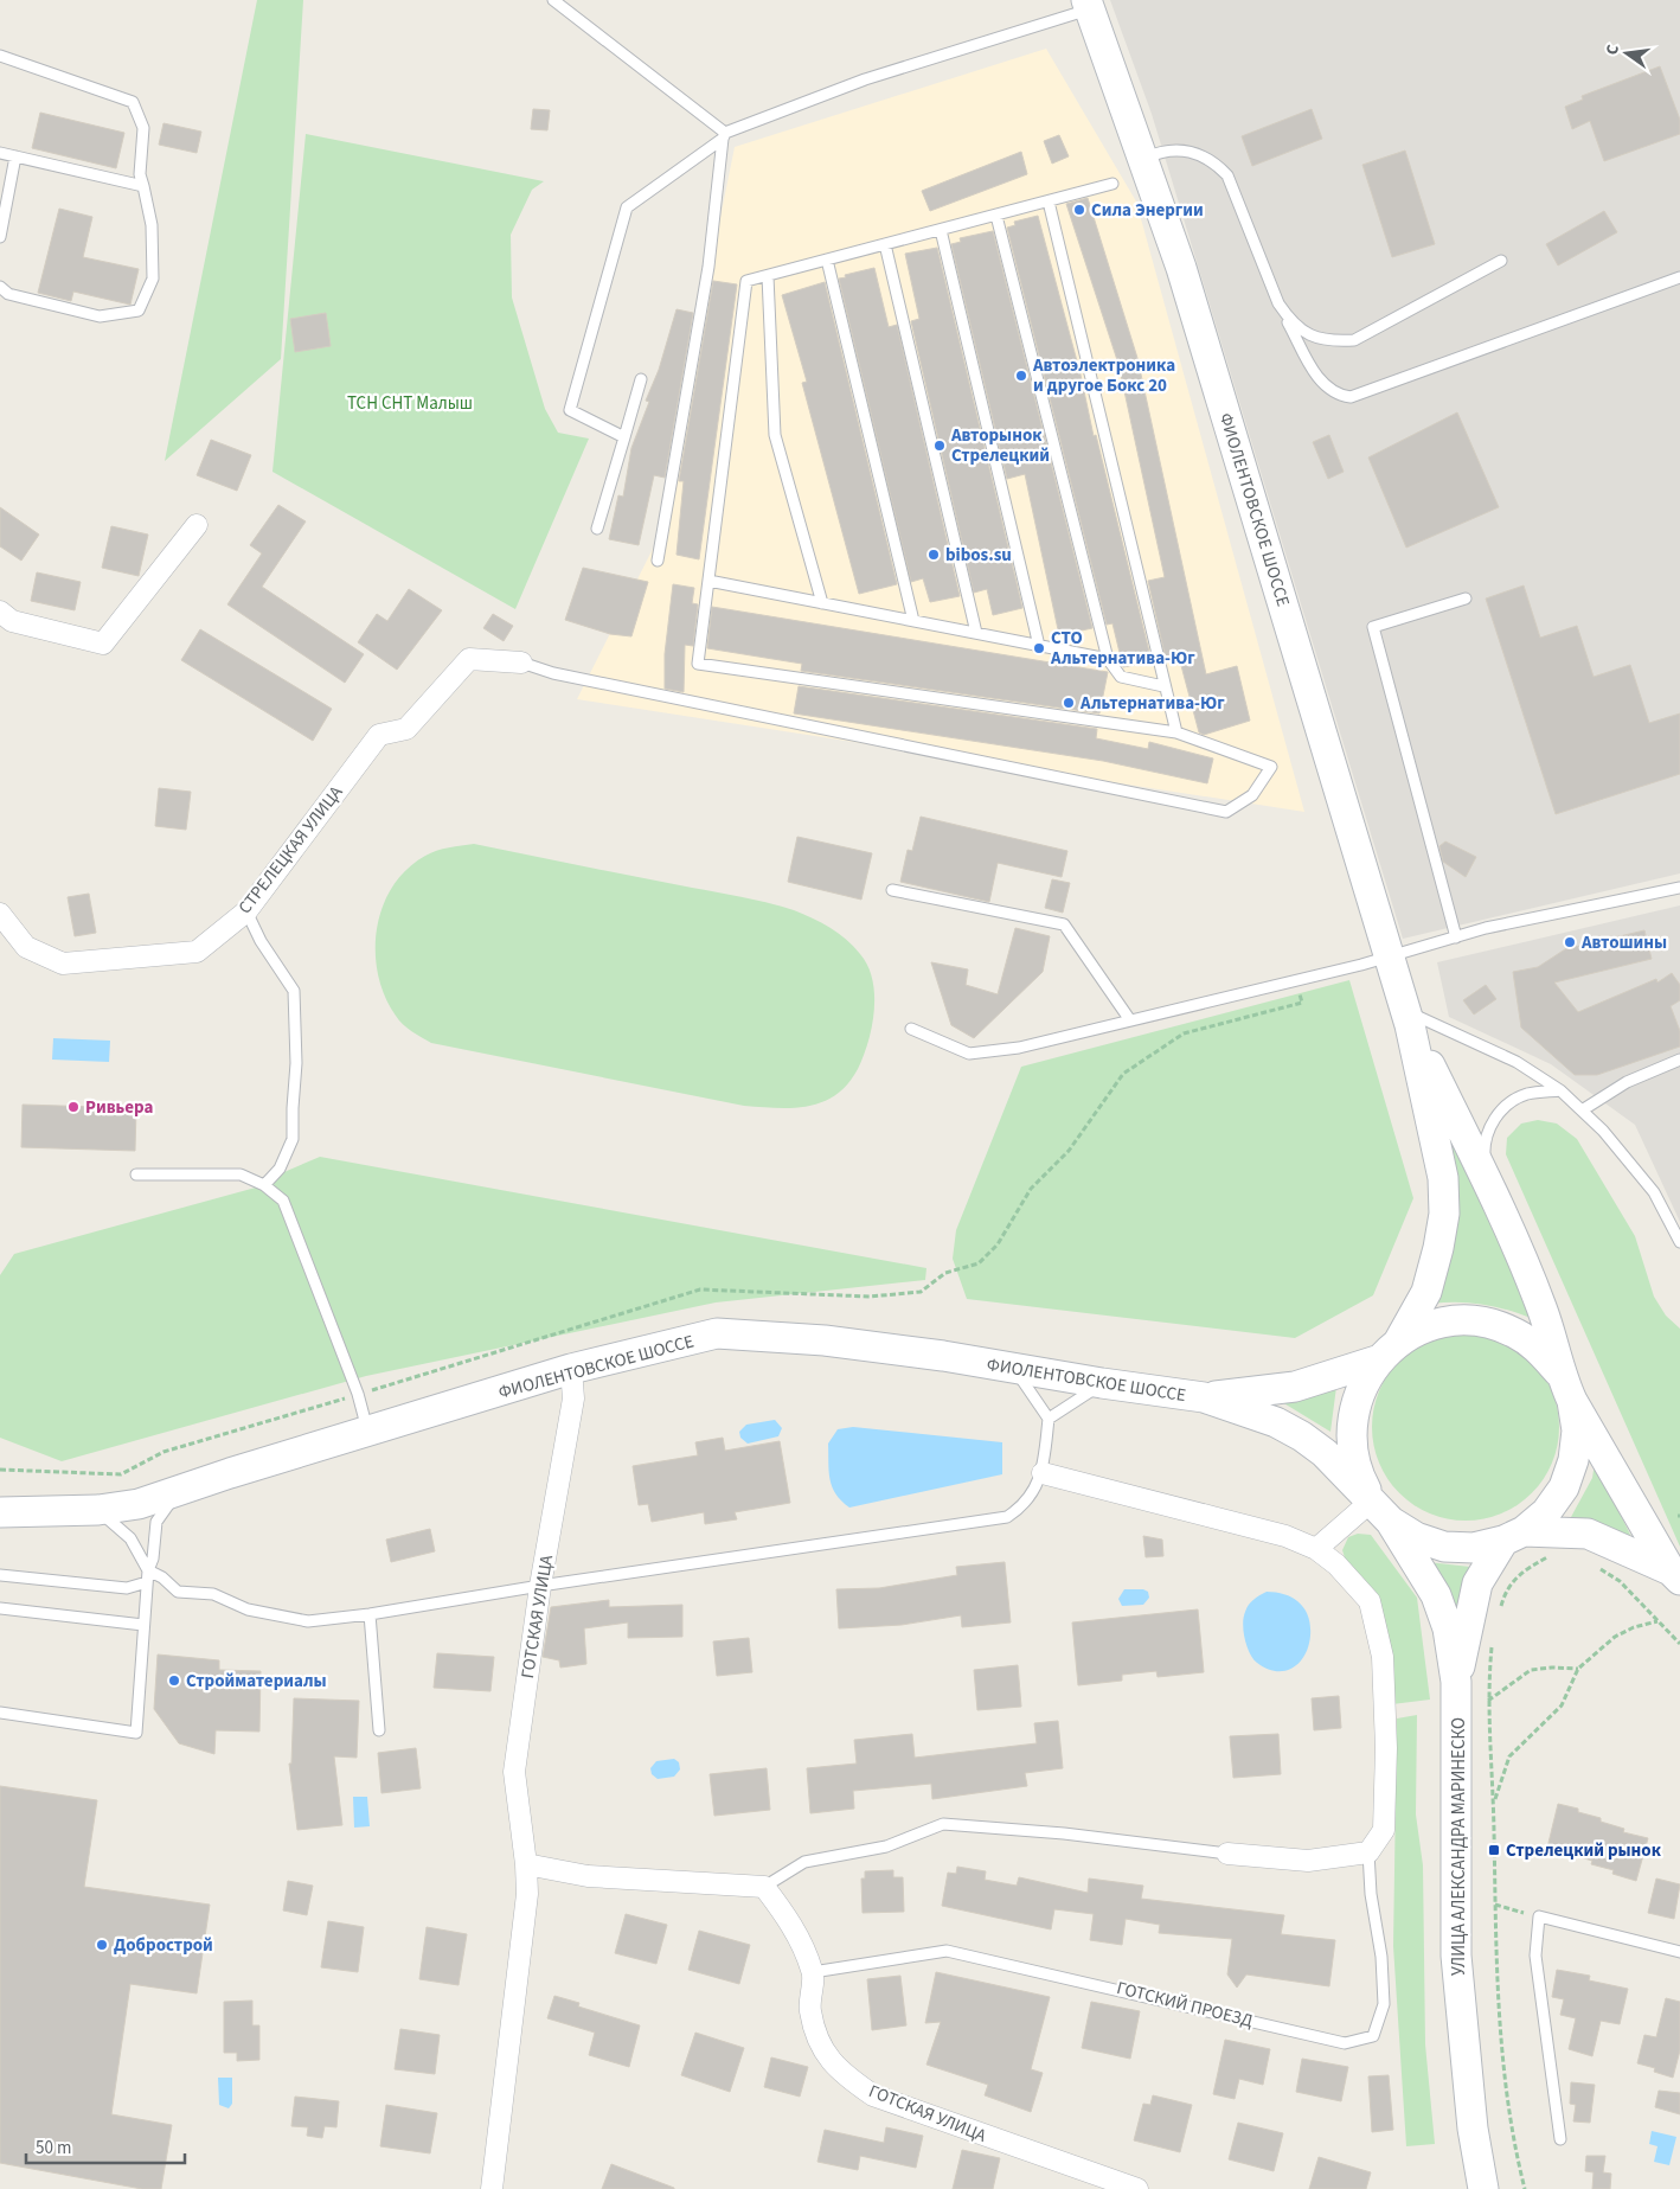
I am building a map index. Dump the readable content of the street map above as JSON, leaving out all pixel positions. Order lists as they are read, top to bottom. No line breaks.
{"streets":{"main road":["ФИОЛЕНТОВСКОЕ ШОССЕ","УЛИЦА АЛЕКСАНДРА МАРИНЕСКО"],"street":["СТРЕЛЕЦКАЯ УЛИЦА","ГОТСКАЯ УЛИЦА"],"lane":["ГОТСКИЙ ПРОЕЗД"]},"crossings":[["ФИОЛЕНТОВСКОЕ ШОССЕ","ГОТСКАЯ УЛИЦА"],["ФИОЛЕНТОВСКОЕ ШОССЕ","УЛИЦА АЛЕКСАНДРА МАРИНЕСКО"],["ГОТСКАЯ УЛИЦА","ГОТСКИЙ ПРОЕЗД"]],"parks":["ТСН СНТ Малыш"],"places":{"other":["Сила Энергии","Автоэлектроника и другое Бокс 20","Авторынок Стрелецкий","bibos.su","СТО Альтернатива-Юг","Альтернатива-Юг","Автошины","Ривьера","Стройматериалы","Добрострой"],"transit":["Стрелецкий рынок"]},"scale_bar":"50 m","north":"left"}
